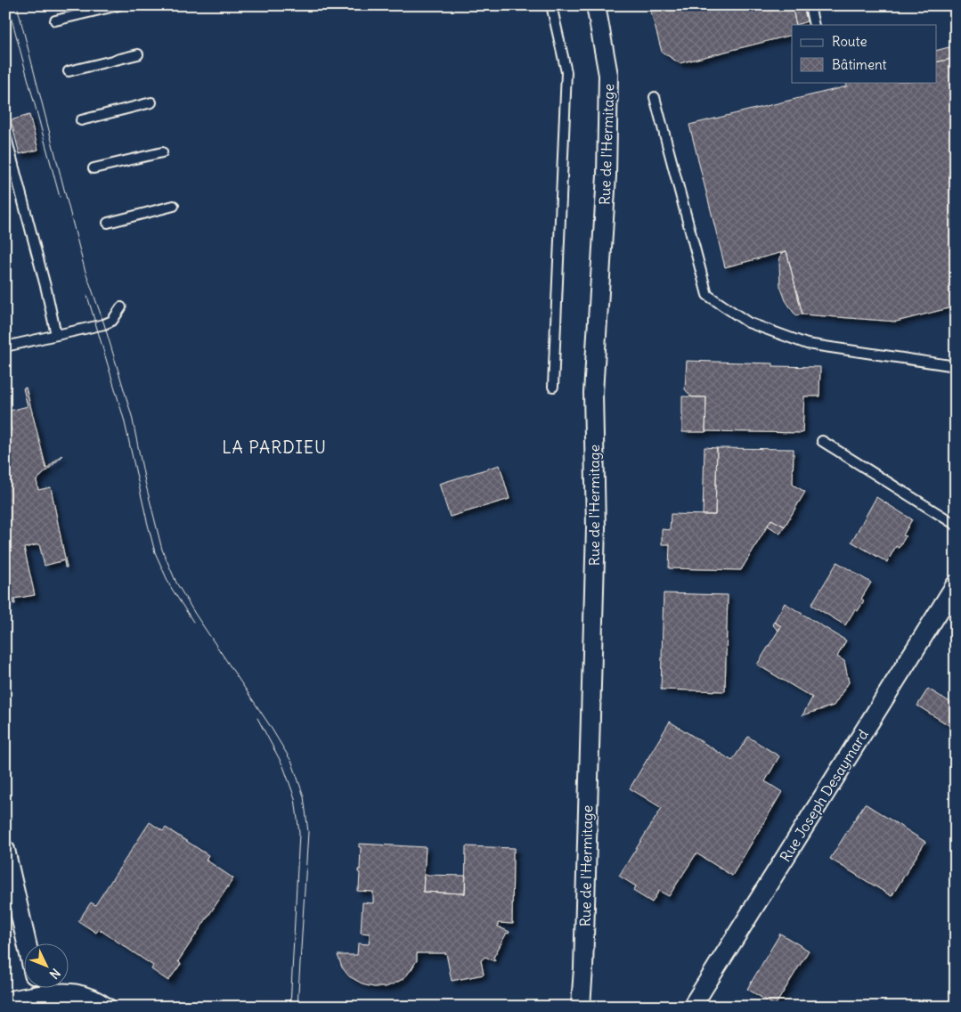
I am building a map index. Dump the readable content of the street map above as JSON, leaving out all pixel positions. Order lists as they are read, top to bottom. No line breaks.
{"streets":{"street":["Rue de l'Hermitage","Rue Joseph Desaymard"]},"districts":["LA PARDIEU"],"legend":["Route","Bâtiment"],"north":"bottom right"}
